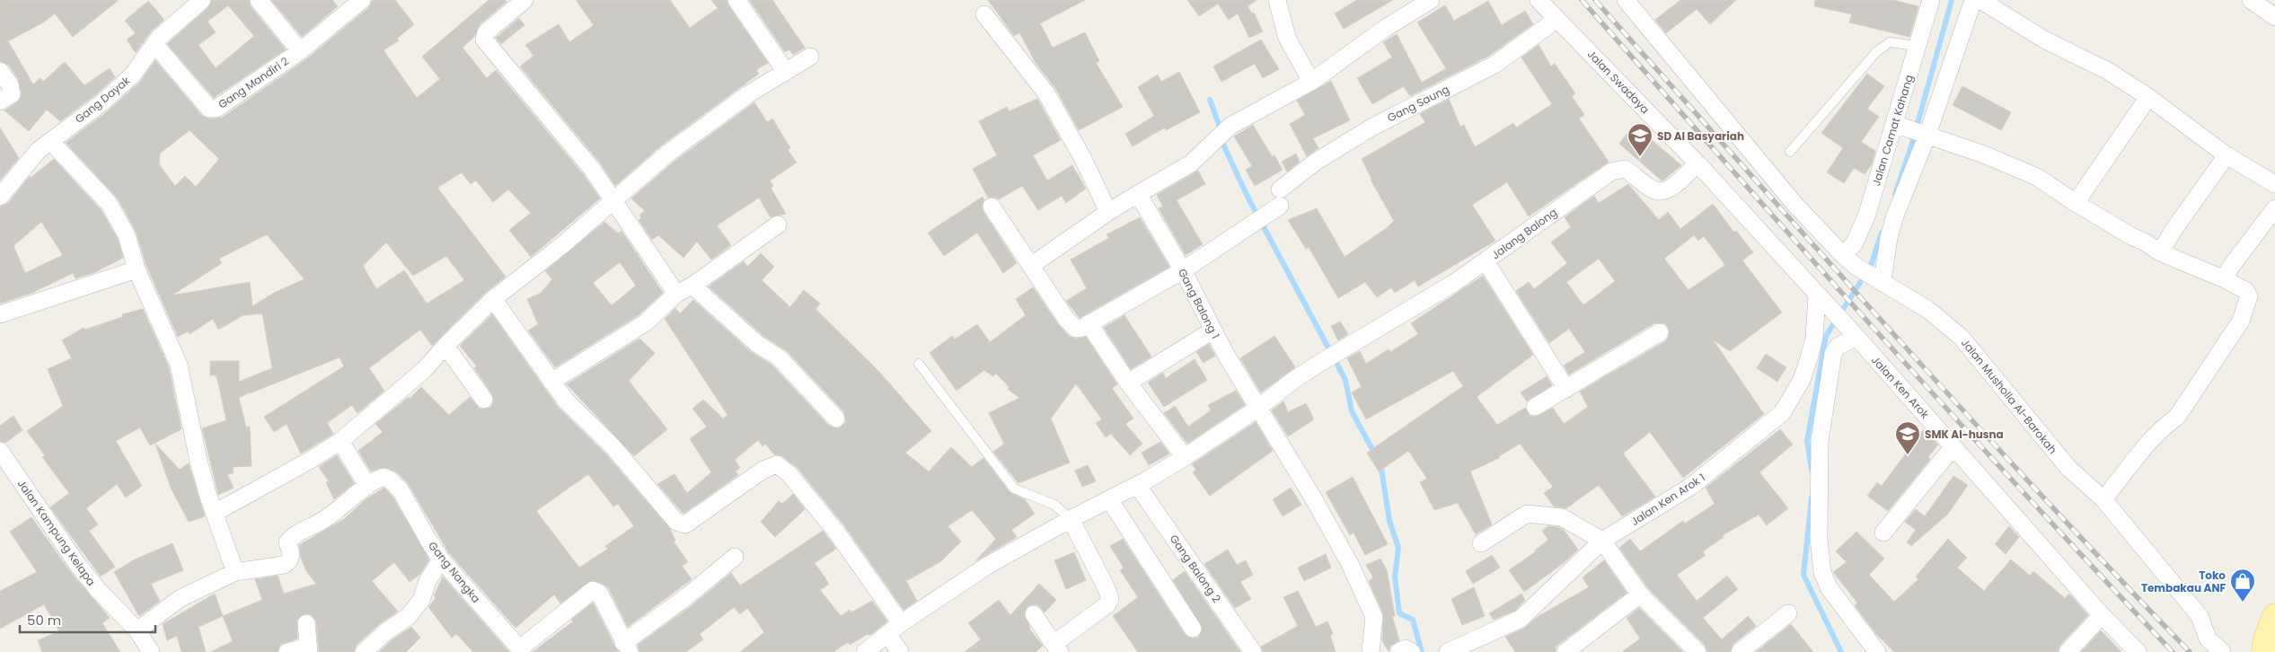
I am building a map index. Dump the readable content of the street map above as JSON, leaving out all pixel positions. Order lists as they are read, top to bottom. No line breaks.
{"streets":{"street":["Jalan Swadaya","Gang Mandiri 2","Gang Dayak","Gang Saung","Jalan Camat Kahang","Jalang Balong","Gang Balong 1","Jalan Ken Arok","Jalan Musholla Al-Barokah","Jalan Ken Arok 1","Jalan Kampung Kelapa","Gang Balong 2","Gang Nangka"]},"crossings":[["Jalan Swadaya","Gang Saung"],["Jalan Swadaya","Jalang Balong"],["Jalan Swadaya","Jalan Ken Arok"],["Gang Mandiri 2","Gang Dayak"],["Gang Saung","Gang Balong 1"],["Jalan Camat Kahang","Jalan Musholla Al-Barokah"],["Jalang Balong","Gang Balong 1"],["Jalang Balong","Jalan Ken Arok"],["Jalang Balong","Gang Balong 2"],["Jalan Ken Arok","Jalan Ken Arok 1"],["Jalan Kampung Kelapa","Gang Nangka"]],"places":{"school or university":["SD Al Basyariah","SMK Al-husna"],"shop":["Toko Tembakau ANF"]},"scale_bar":"50 m"}
